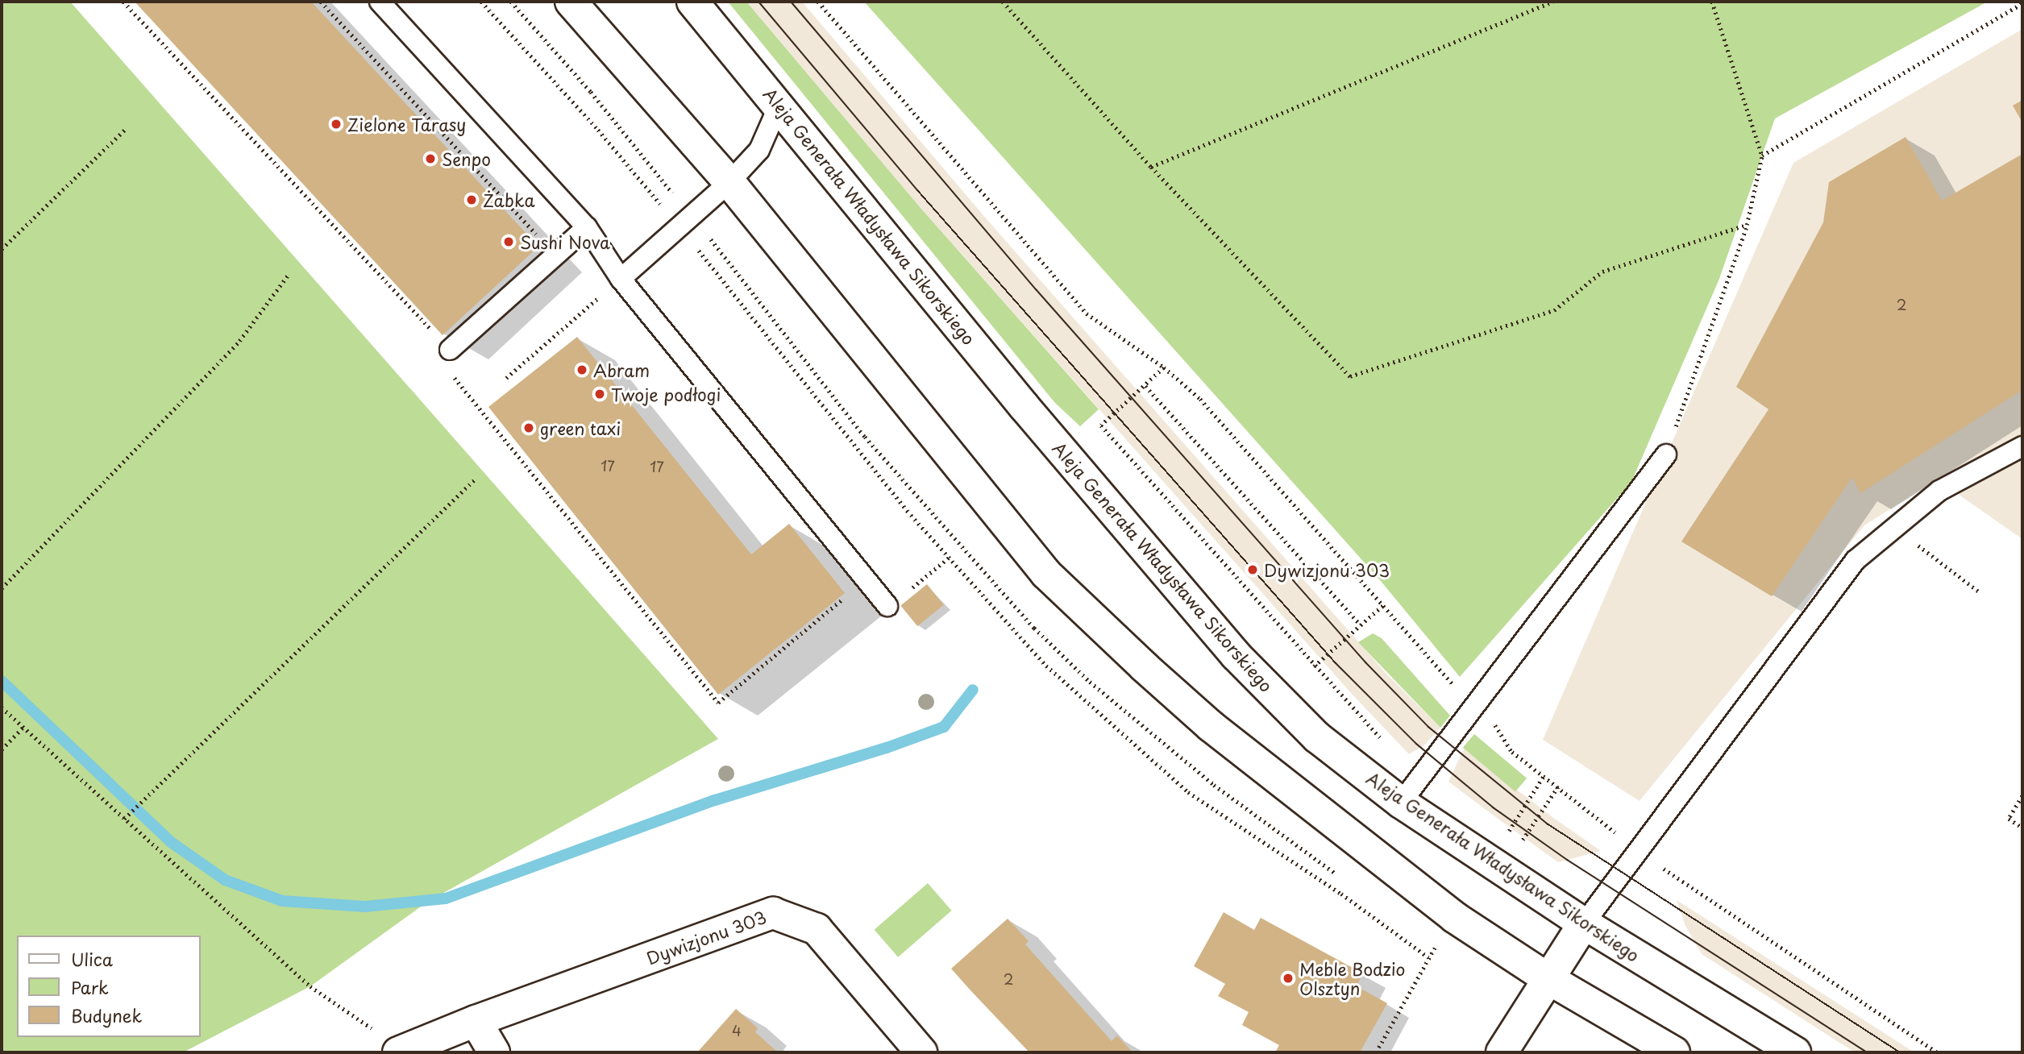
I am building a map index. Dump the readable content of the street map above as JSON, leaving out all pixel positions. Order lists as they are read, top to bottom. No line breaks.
{"streets":{"main road":["Aleja Generała Władysława Sikorskiego","Dywizjonu 303"]},"places":["Zielone Tarasy","Senpo","Żabka","Sushi Nova","Abram","Twoje podłogi","green taxi","Dywizjonu 303","Meble Bodzio Olsztyn"],"house_numbers":["2","17","17","2","4"],"legend":["Ulica","Park","Budynek"]}
